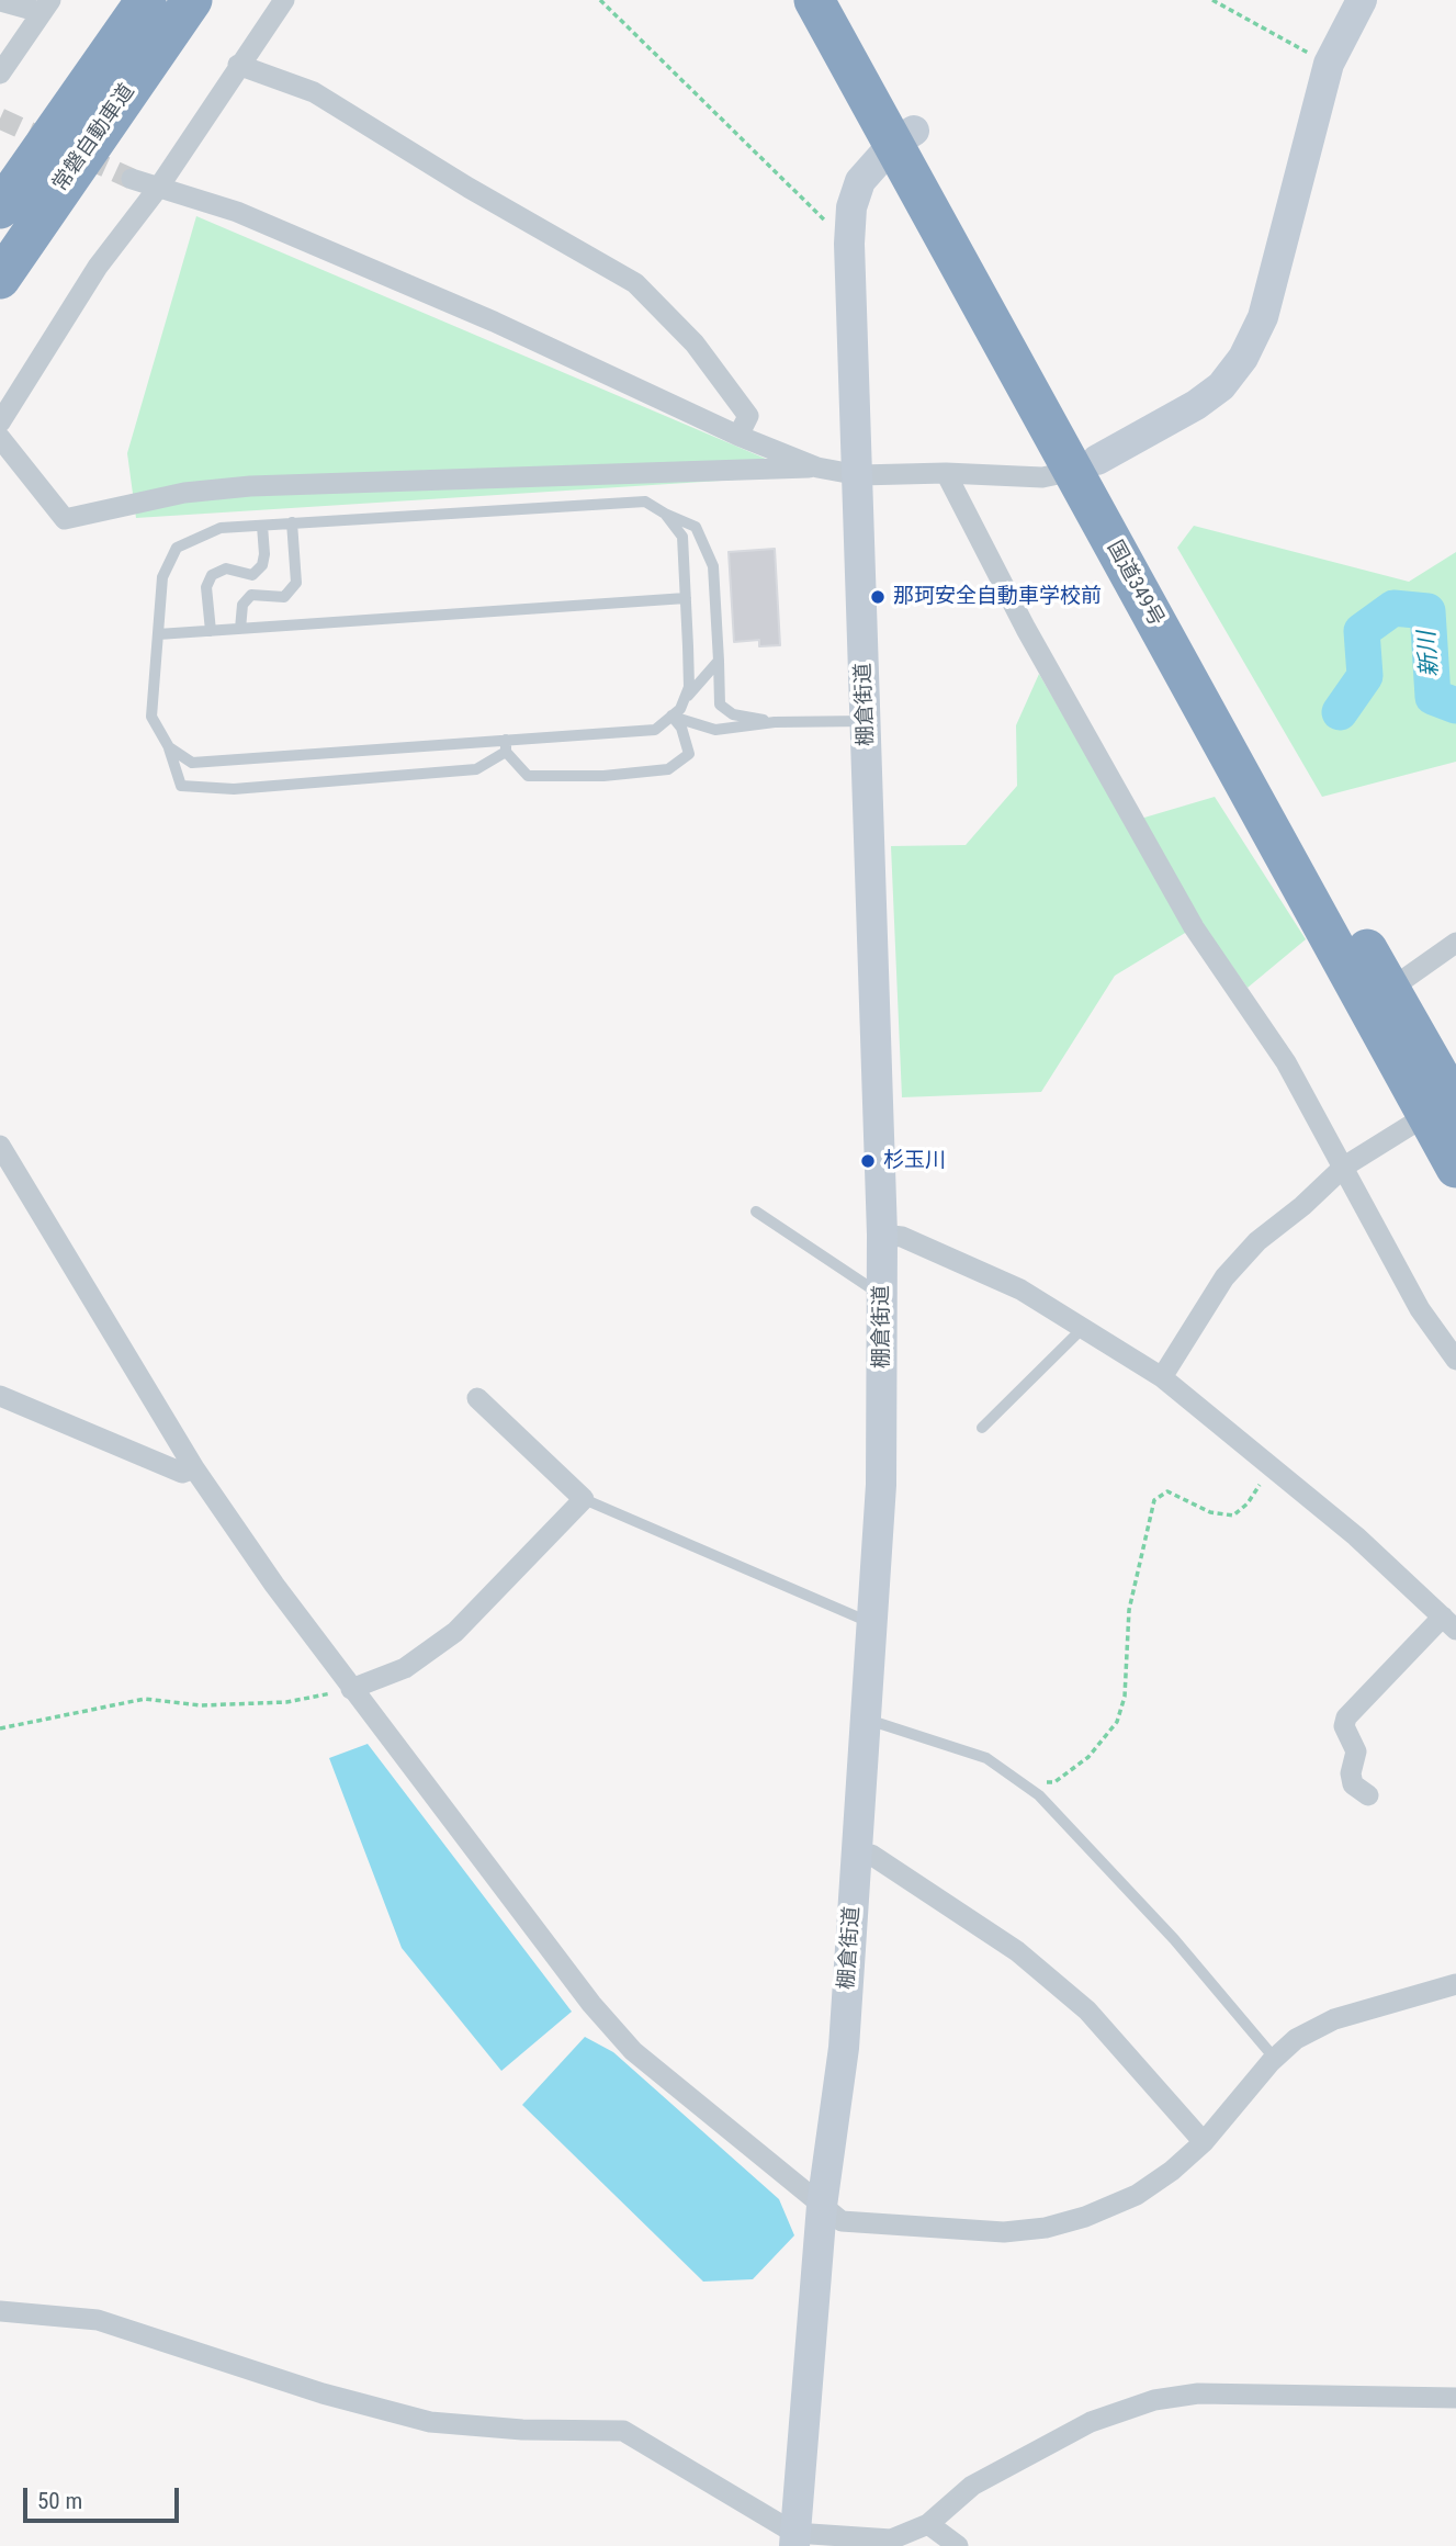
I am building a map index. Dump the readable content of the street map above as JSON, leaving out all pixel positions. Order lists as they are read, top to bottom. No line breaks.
{"streets":{"highway":["常磐自動車道","国道349号"],"street":["棚倉街道"]},"crossings":[["国道349号","棚倉街道"]],"water":["新川"],"places":["那珂安全自動車学校前","杉玉川"],"scale_bar":"50 m"}
